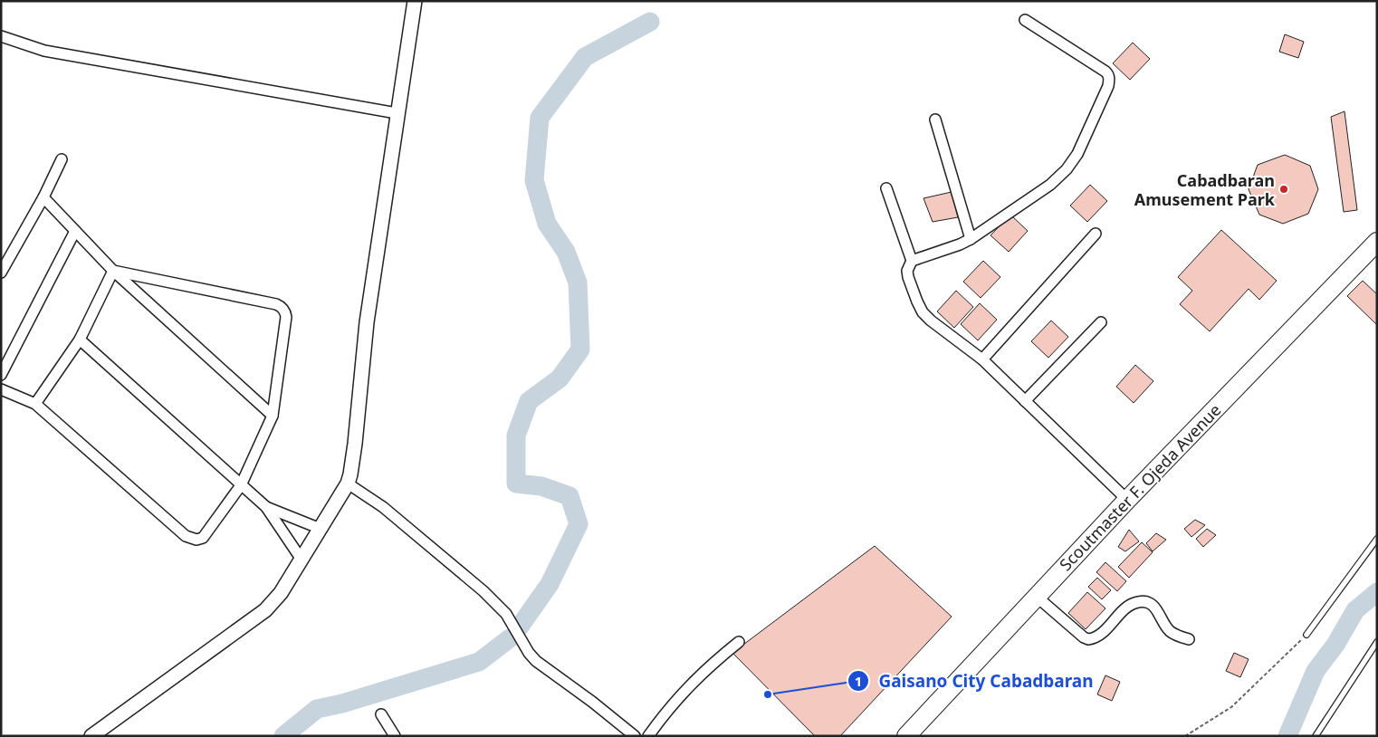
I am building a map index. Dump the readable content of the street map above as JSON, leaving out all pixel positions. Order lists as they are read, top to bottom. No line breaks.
{"streets":{"highway":["Scoutmaster F. Ojeda Avenue"]},"places":["Cabadbaran Amusement Park","Gaisano City Cabadbaran"]}
